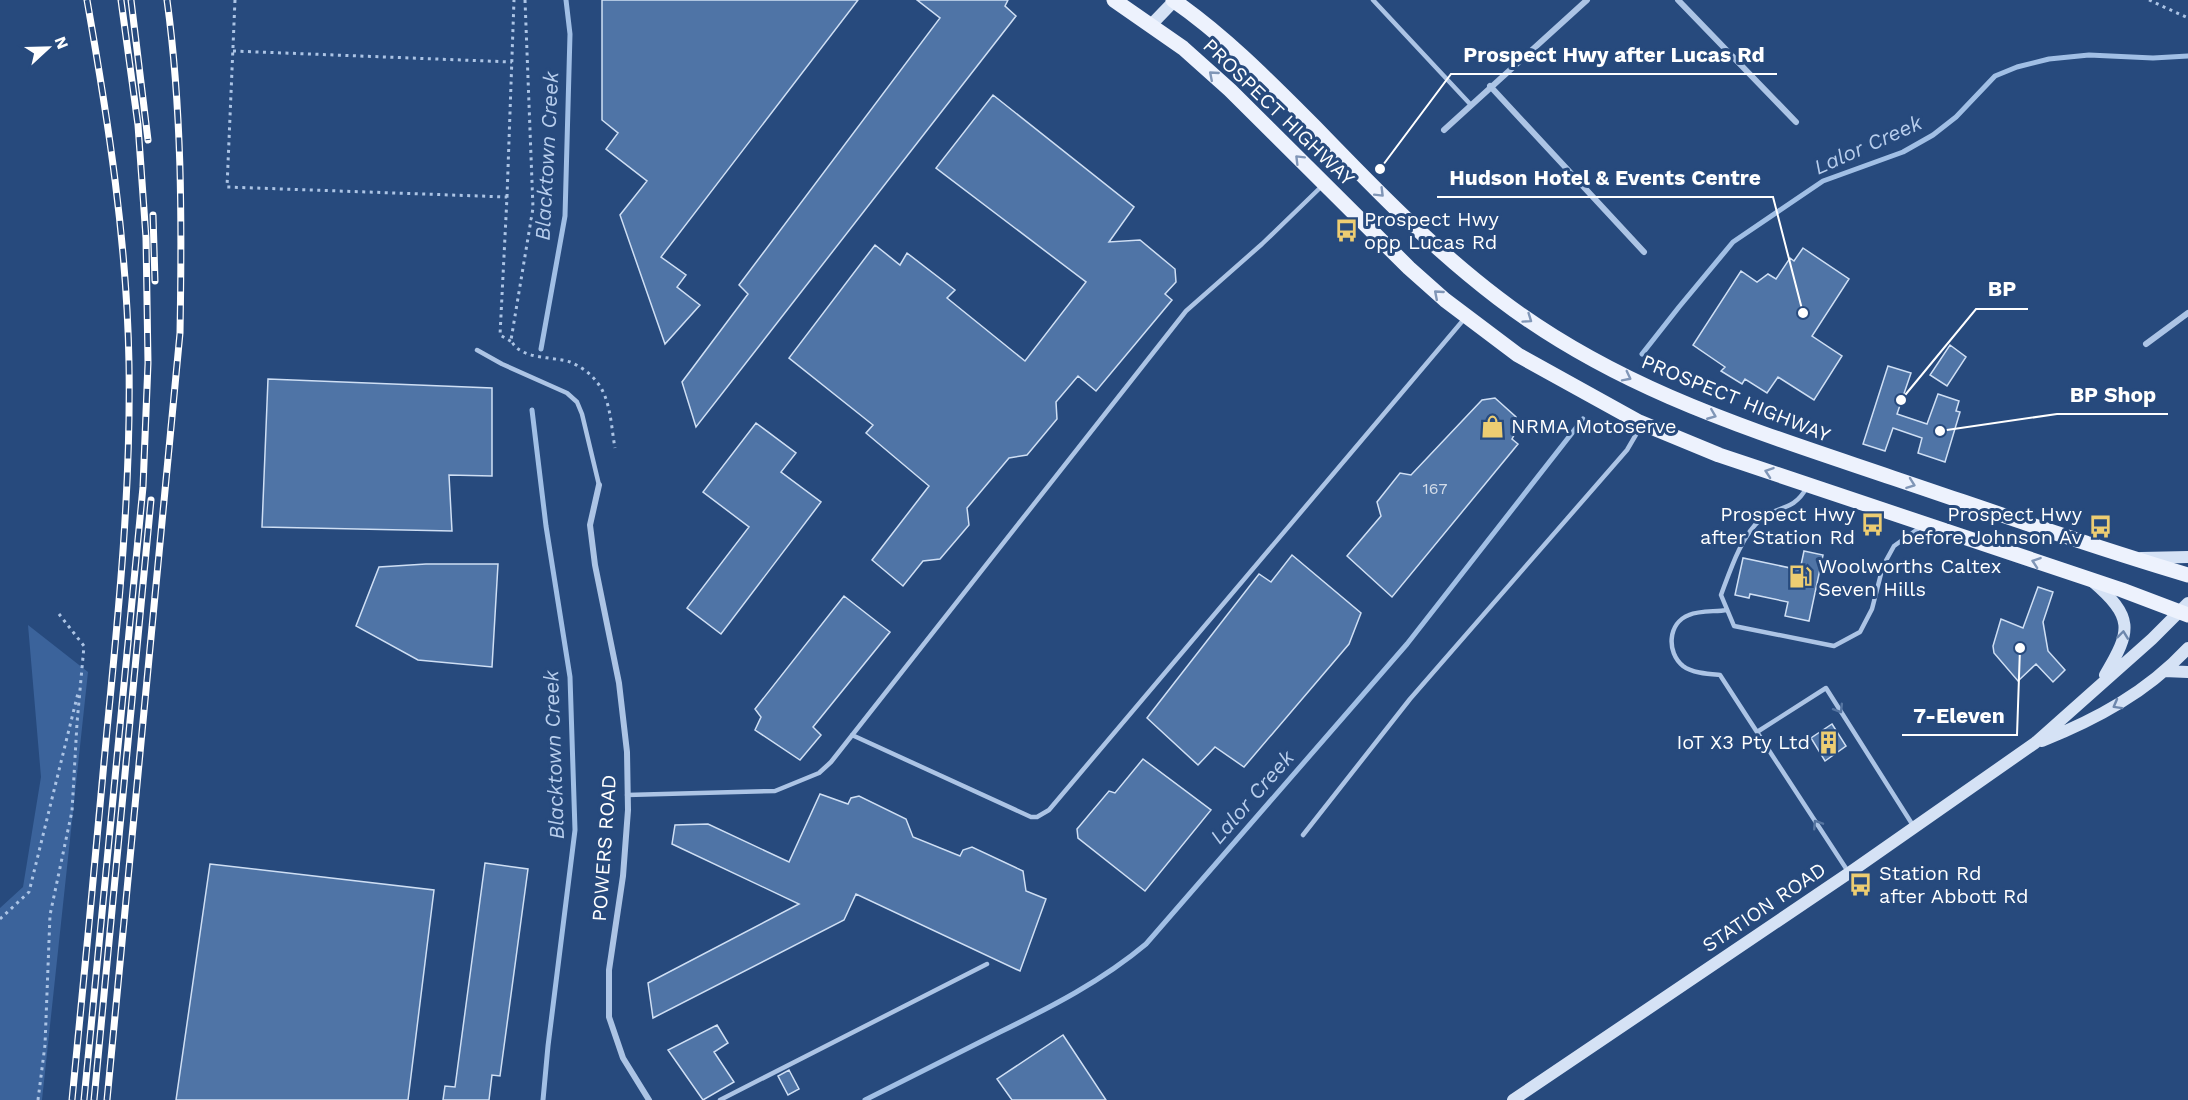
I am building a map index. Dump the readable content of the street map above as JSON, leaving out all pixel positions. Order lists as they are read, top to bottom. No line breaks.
{"streets":{"main road":["PROSPECT HIGHWAY","STATION ROAD"],"street":["POWERS ROAD"]},"crossings":[["PROSPECT HIGHWAY","STATION ROAD"]],"water":["Lalor Creek","Blacktown Creek"],"places":{"other":["Prospect Hwy after Lucas Rd","Hudson Hotel & Events Centre","BP","BP Shop","7-Eleven"],"bus stop":["Prospect Hwy opp Lucas Rd","Prospect Hwy after Station Rd","Prospect Hwy before Johnson Av","Station Rd after Abbott Rd"],"shop":["NRMA Motoserve"],"fuel station":["Woolworths Caltex Seven Hills"],"building":["IoT X3 Pty Ltd"]},"house_numbers":["167"],"north":"right"}
